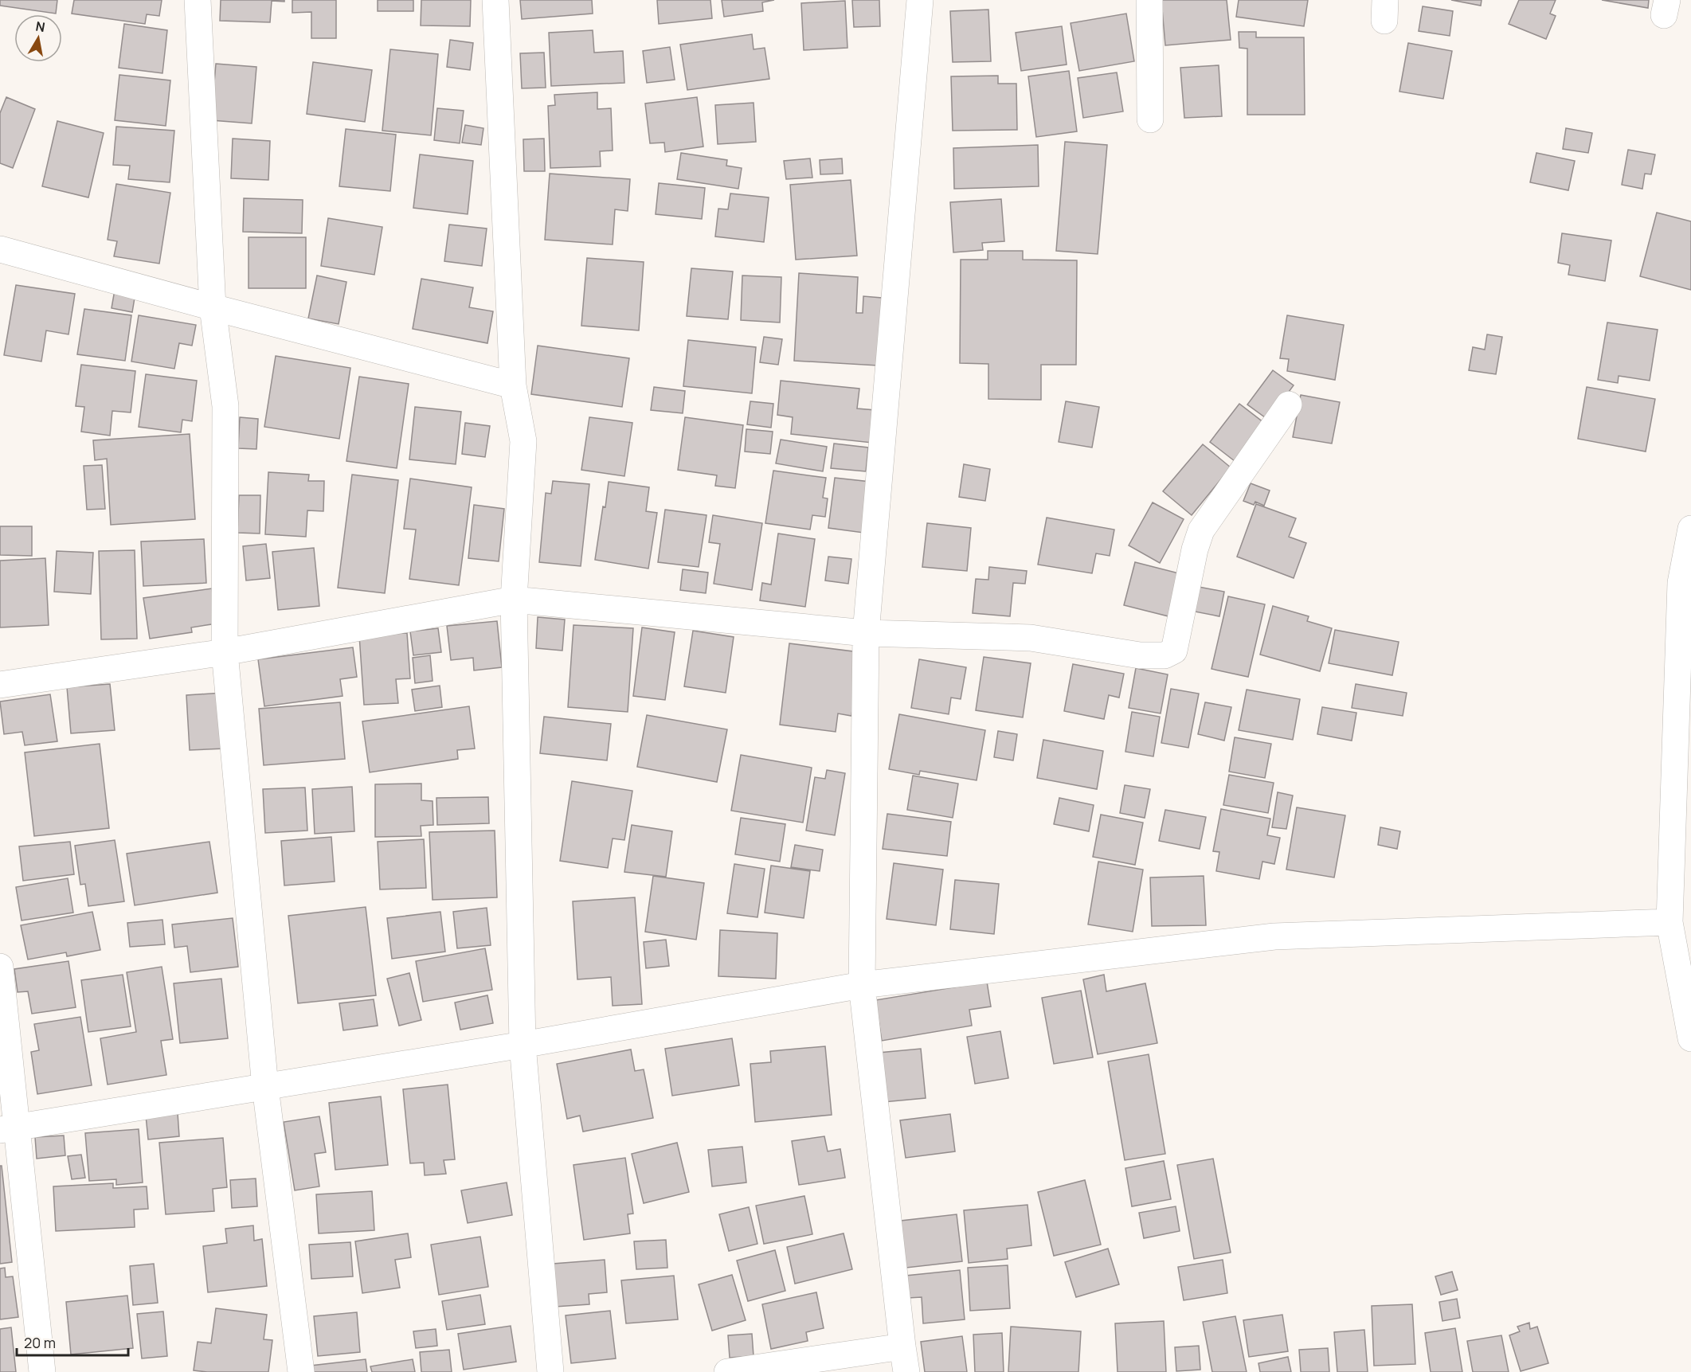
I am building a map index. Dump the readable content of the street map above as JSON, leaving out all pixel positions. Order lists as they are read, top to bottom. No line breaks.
{"scale_bar":"20 m","north":"top"}
